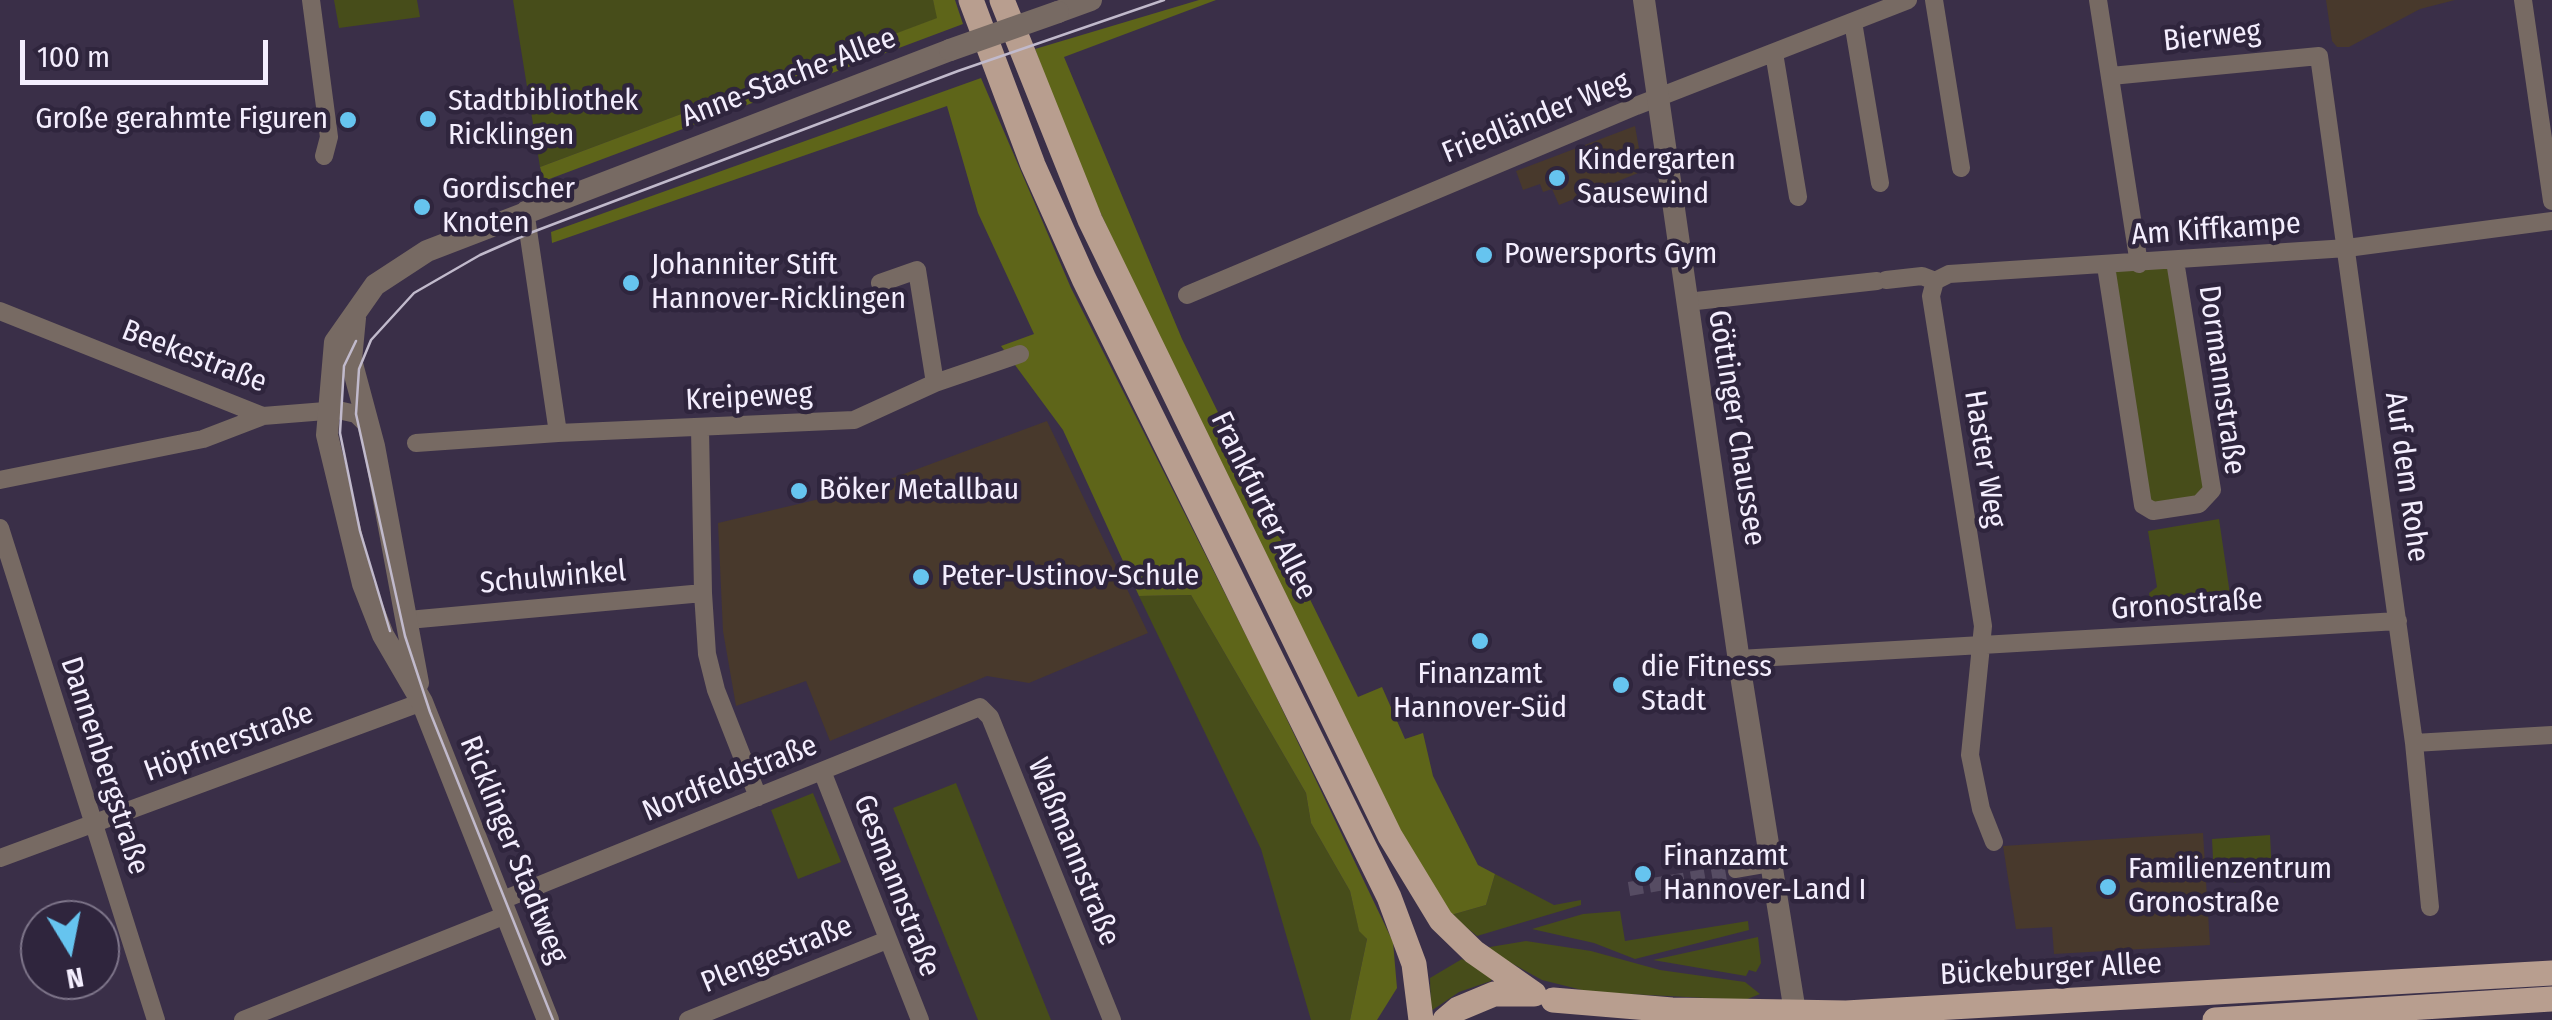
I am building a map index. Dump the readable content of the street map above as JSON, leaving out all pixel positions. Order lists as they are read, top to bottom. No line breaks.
{"streets":{"main road":["Frankfurter Allee","Bückeburger Allee"],"street":["Bierweg","Anne-Stache-Allee","Friedländer Weg","Am Kiffkampe","Beekestraße","Dormannstraße","Kreipeweg","Göttinger Chaussee","Haster Weg","Auf dem Rohe","Schulwinkel","Gronostraße","Höpfnerstraße","Dannenbergstraße","Nordfeldstraße","Ricklinger Stadtweg","Waßmannstraße","Gesmannstraße","Plengestraße"]},"crossings":[["Bierweg","Auf dem Rohe"],["Anne-Stache-Allee","Beekestraße"],["Anne-Stache-Allee","Ricklinger Stadtweg"],["Friedländer Weg","Göttinger Chaussee"],["Am Kiffkampe","Dormannstraße"],["Am Kiffkampe","Göttinger Chaussee"],["Am Kiffkampe","Haster Weg"],["Am Kiffkampe","Auf dem Rohe"],["Beekestraße","Ricklinger Stadtweg"],["Göttinger Chaussee","Gronostraße"],["Göttinger Chaussee","Bückeburger Allee"],["Haster Weg","Gronostraße"],["Auf dem Rohe","Gronostraße"],["Frankfurter Allee","Bückeburger Allee"],["Schulwinkel","Ricklinger Stadtweg"],["Höpfnerstraße","Dannenbergstraße"],["Höpfnerstraße","Ricklinger Stadtweg"],["Nordfeldstraße","Ricklinger Stadtweg"],["Nordfeldstraße","Waßmannstraße"],["Nordfeldstraße","Gesmannstraße"],["Gesmannstraße","Plengestraße"]],"places":["Stadtbibliothek Ricklingen","Große gerahmte Figuren","Kindergarten Sausewind","Gordischer Knoten","Powersports Gym","Johanniter Stift Hannover-Ricklingen","Böker Metallbau","Peter-Ustinov-Schule","Finanzamt Hannover-Süd","die Fitness Stadt","Finanzamt Hannover-Land I","Familienzentrum Gronostraße"],"scale_bar":"100 m","north":"bottom"}
